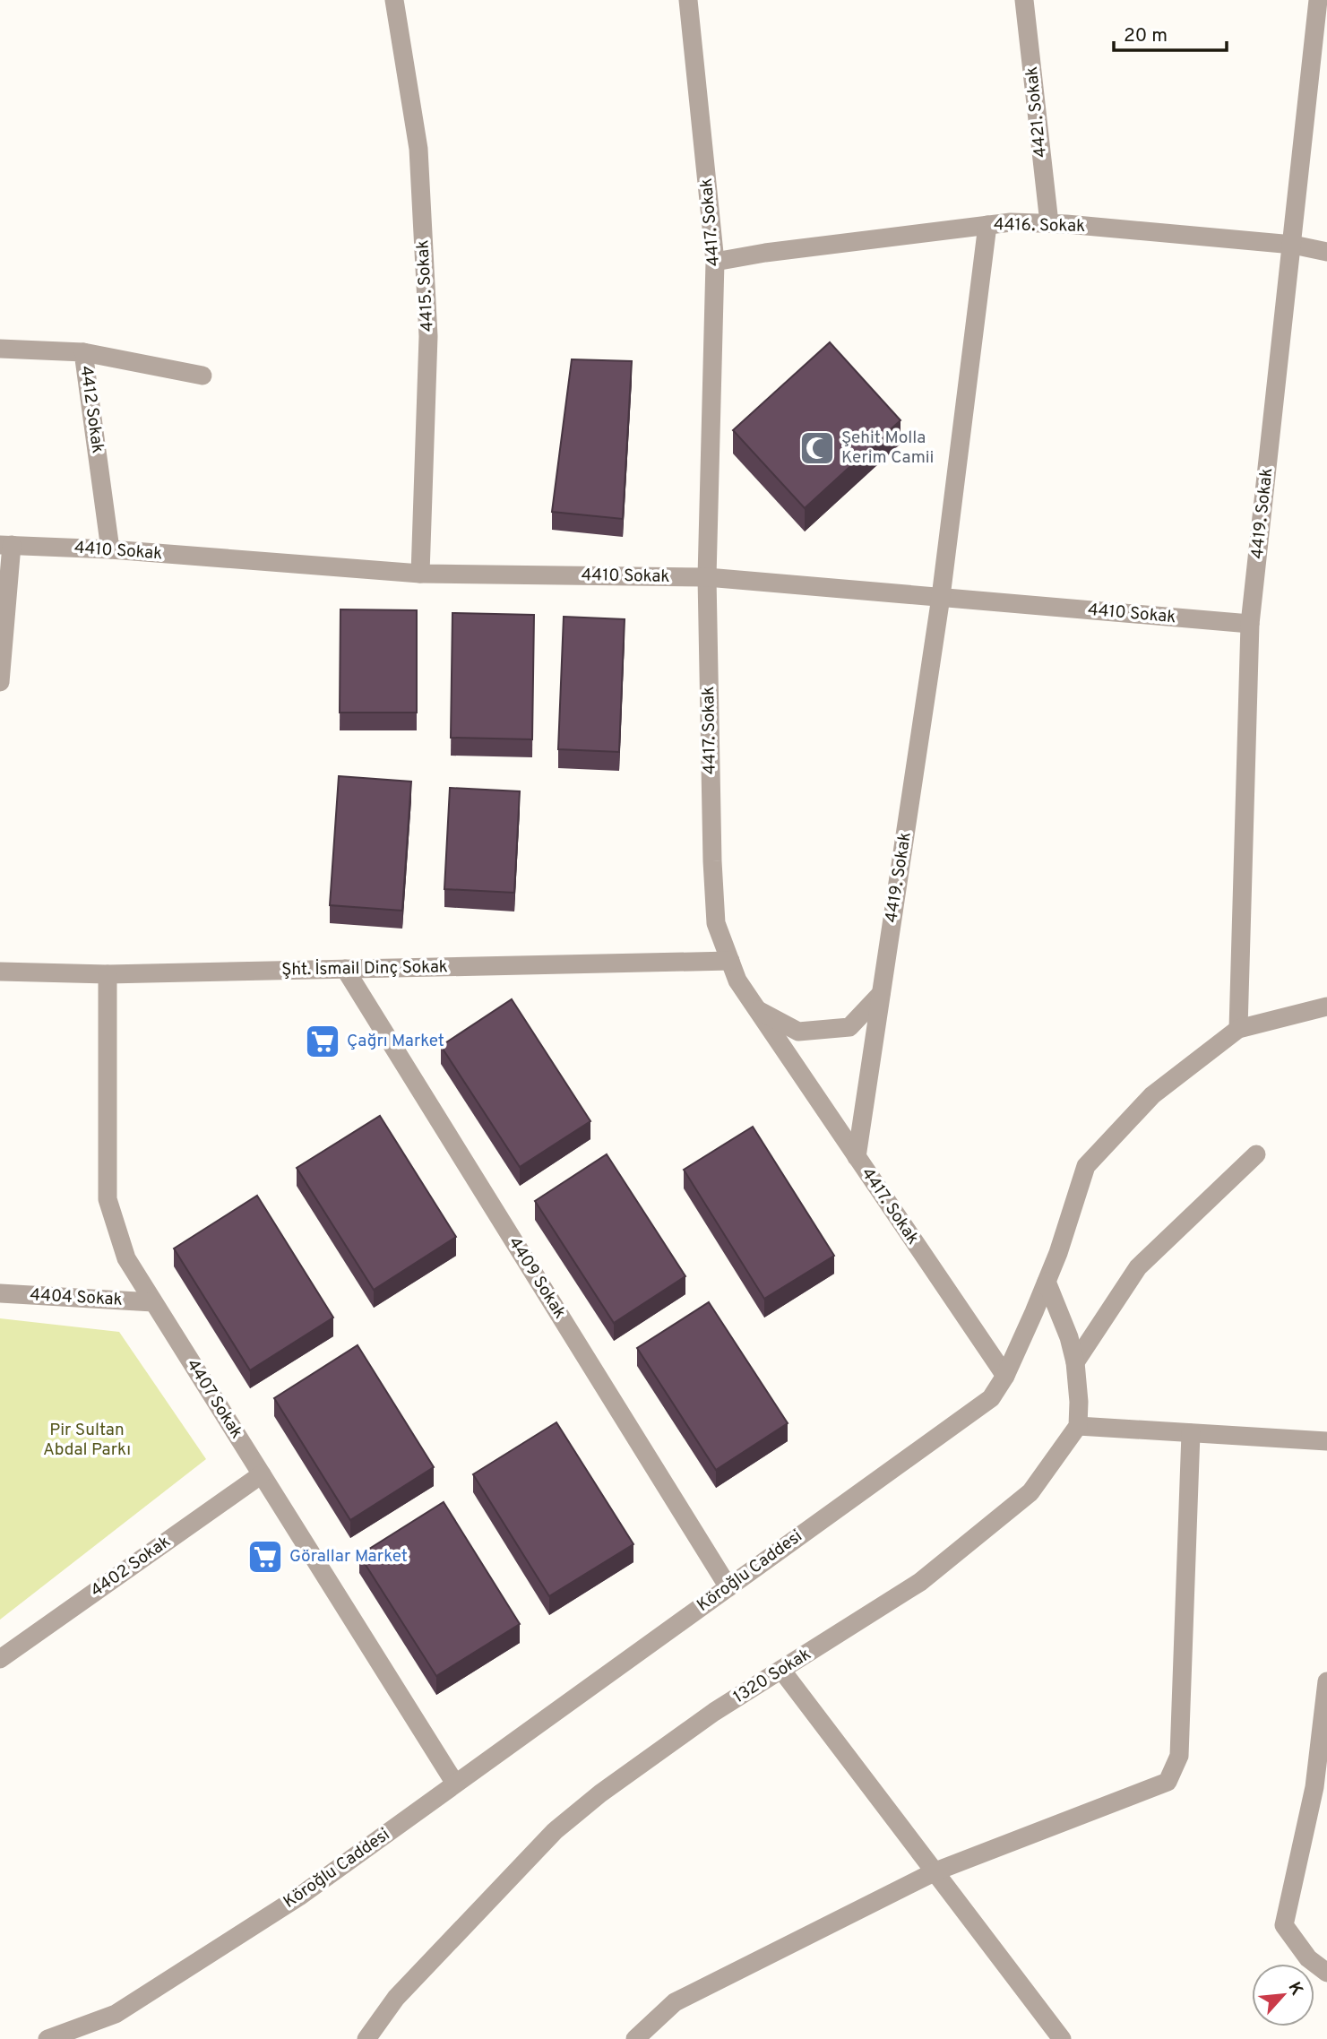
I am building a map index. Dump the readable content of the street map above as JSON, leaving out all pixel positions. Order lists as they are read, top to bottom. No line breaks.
{"streets":{"street":["4421. Sokak","4417. Sokak","4416. Sokak","4415. Sokak","4412 Sokak","4419. Sokak","4410 Sokak","Şht. İsmail Dinç Sokak","4409 Sokak","4404 Sokak","4407 Sokak","4402 Sokak","Köroğlu Caddesi","1320 Sokak"]},"crossings":[["4421. Sokak","4416. Sokak"],["4417. Sokak","4416. Sokak"],["4417. Sokak","4419. Sokak"],["4417. Sokak","4410 Sokak"],["4417. Sokak","Şht. İsmail Dinç Sokak"],["4417. Sokak","Köroğlu Caddesi"],["4416. Sokak","4419. Sokak"],["4415. Sokak","4410 Sokak"],["4412 Sokak","4410 Sokak"],["4419. Sokak","4410 Sokak"],["4419. Sokak","Köroğlu Caddesi"],["Şht. İsmail Dinç Sokak","4409 Sokak"],["Şht. İsmail Dinç Sokak","4407 Sokak"],["4409 Sokak","Köroğlu Caddesi"],["4404 Sokak","4407 Sokak"],["4407 Sokak","4402 Sokak"],["4407 Sokak","Köroğlu Caddesi"]],"parks":["Pir Sultan Abdal Parkı"],"places":{"mosque":["Şehit Molla Kerim Camii"],"supermarket":["Çağrı Market","Görallar Market"]},"scale_bar":"20 m","north":"top right"}
